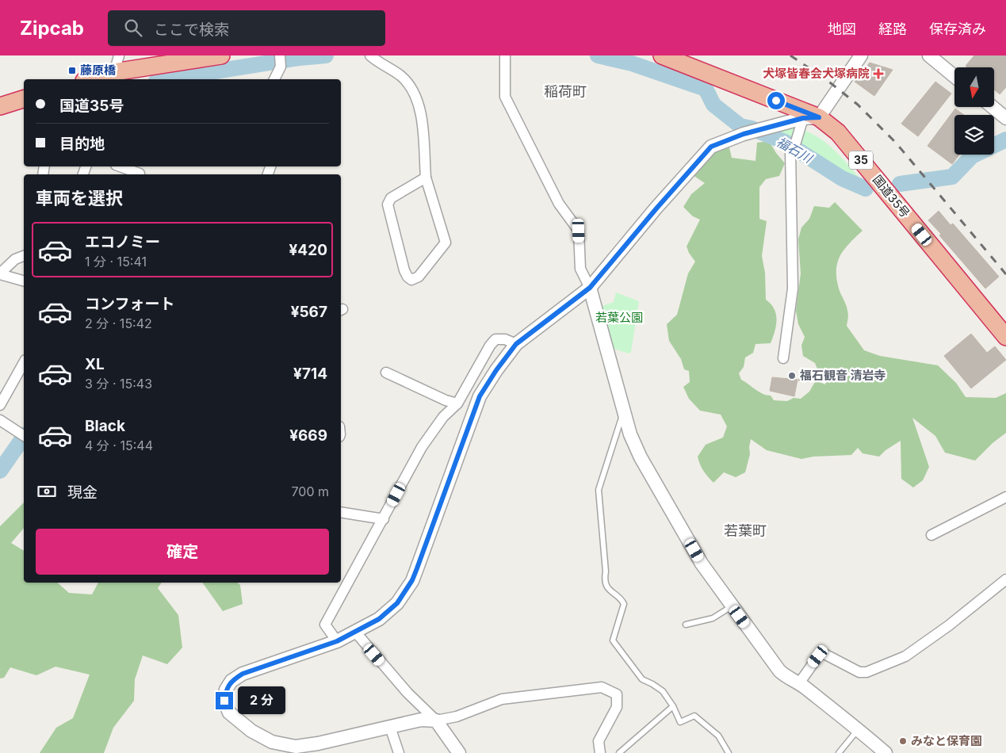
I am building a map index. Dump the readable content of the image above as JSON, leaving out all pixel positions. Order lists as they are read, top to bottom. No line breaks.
{"streets":{"highway":["35","国道35号"]},"districts":["稲荷町","若葉町"],"water":["福石川"],"parks":["若葉公園"],"places":{"transit":["藤原橋"],"health":["犬塚皆春会犬塚病院"],"other":["福石観音 清岩寺","みなと保育園"]},"north":"bottom","page":{"header":"Zipcab","search":"ここで検索","nav":["地図","経路","保存済み"],"banner":["国道35号","目的地"],"heading":"車両を選択","list":[{"name":"エコノミー","note":"1 分 · 15:41","value":"¥420"},{"name":"コンフォート","note":"2 分 · 15:42","value":"¥567"},{"name":"XL","note":"3 分 · 15:43","value":"¥714"},{"name":"Black","note":"4 分 · 15:44","value":"¥669"}],"pay":["現金","700 m"],"buttons":"確定","bubble":"2 分"}}
